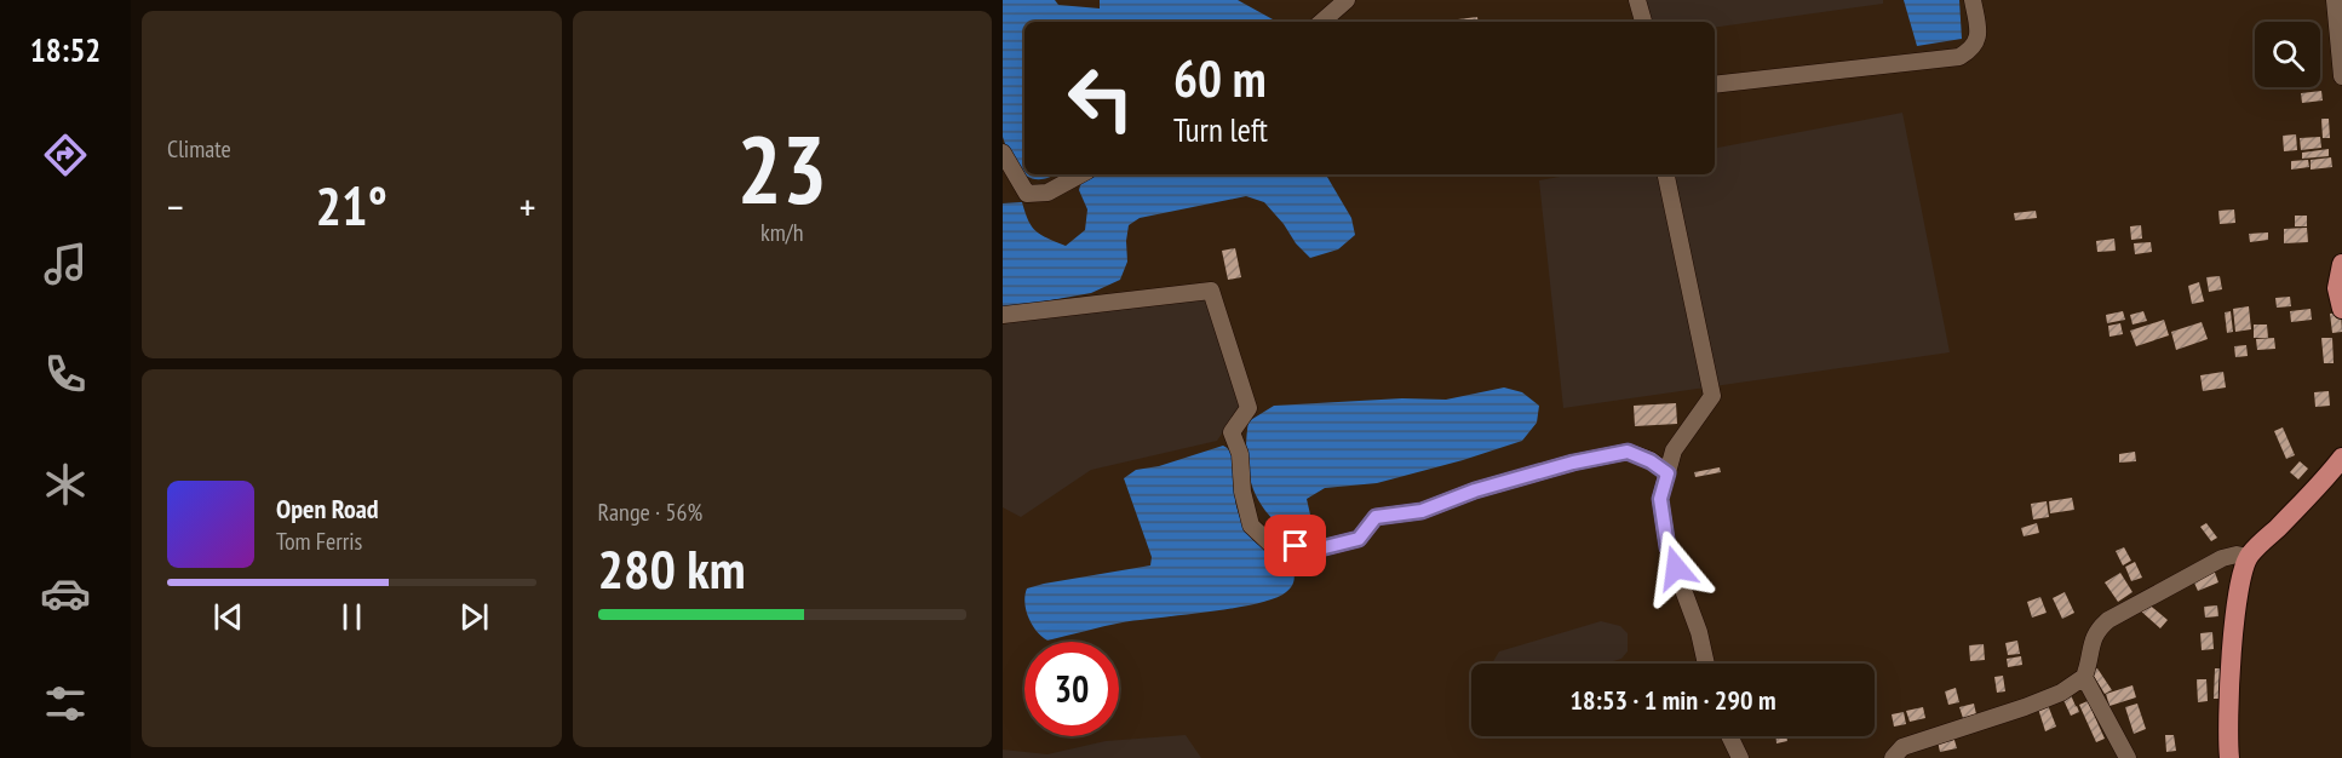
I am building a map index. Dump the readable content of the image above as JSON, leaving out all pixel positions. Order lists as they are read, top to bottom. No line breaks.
{"page":{"tabs":"18:52","tile":["Climate",["23","km/h"],["Range · 56%","280 km"]],"turn":["60 m","Turn left"],"heat":["−","21°","+"],"song":["Open Road","Tom Ferris"],"limit":"30","trip":"18:53 · 1 min · 290 m"}}
